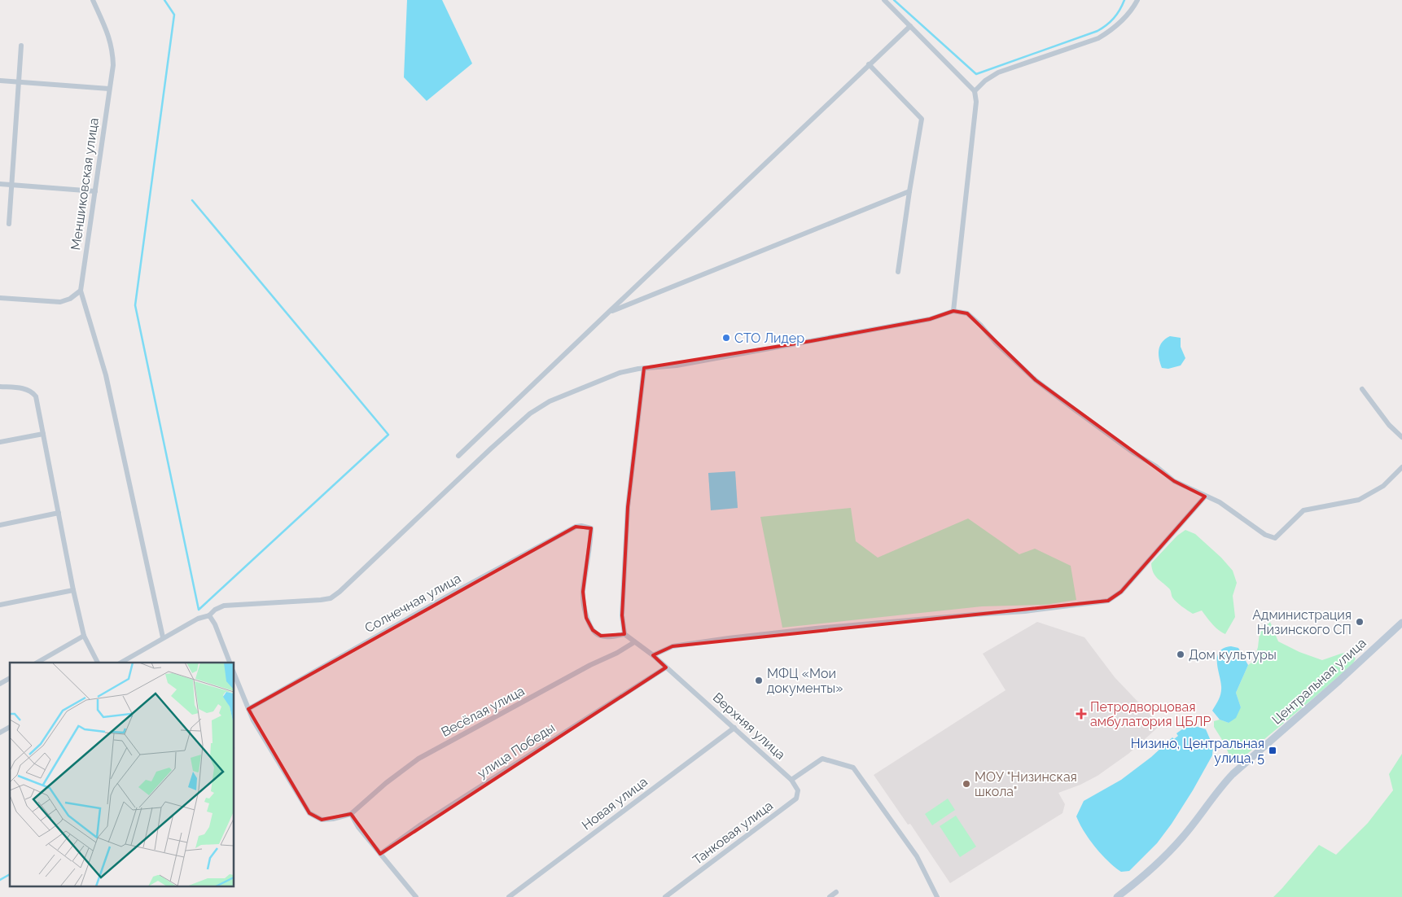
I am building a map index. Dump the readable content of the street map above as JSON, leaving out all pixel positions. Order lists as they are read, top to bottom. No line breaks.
{"streets":{"street":["Меншиковская улица","Солнечная улица","Центральная улица","Весёлая улица","Верхняя улица","улица Победы","Новая улица","Танковая улица"]},"crossings":[["Солнечная улица","Верхняя улица"],["Весёлая улица","Верхняя улица"],["Верхняя улица","улица Победы"],["Верхняя улица","Новая улица"],["Верхняя улица","Танковая улица"]],"places":{"other":["СТО Лидер","Администрация Низинского СП","Дом культуры","МФЦ «Мои документы»","МОУ \"Низинская школа\""],"health":["Петродворцовая амбулатория ЦБЛР"],"transit":["Низино, Центральная улица, 5"]}}
